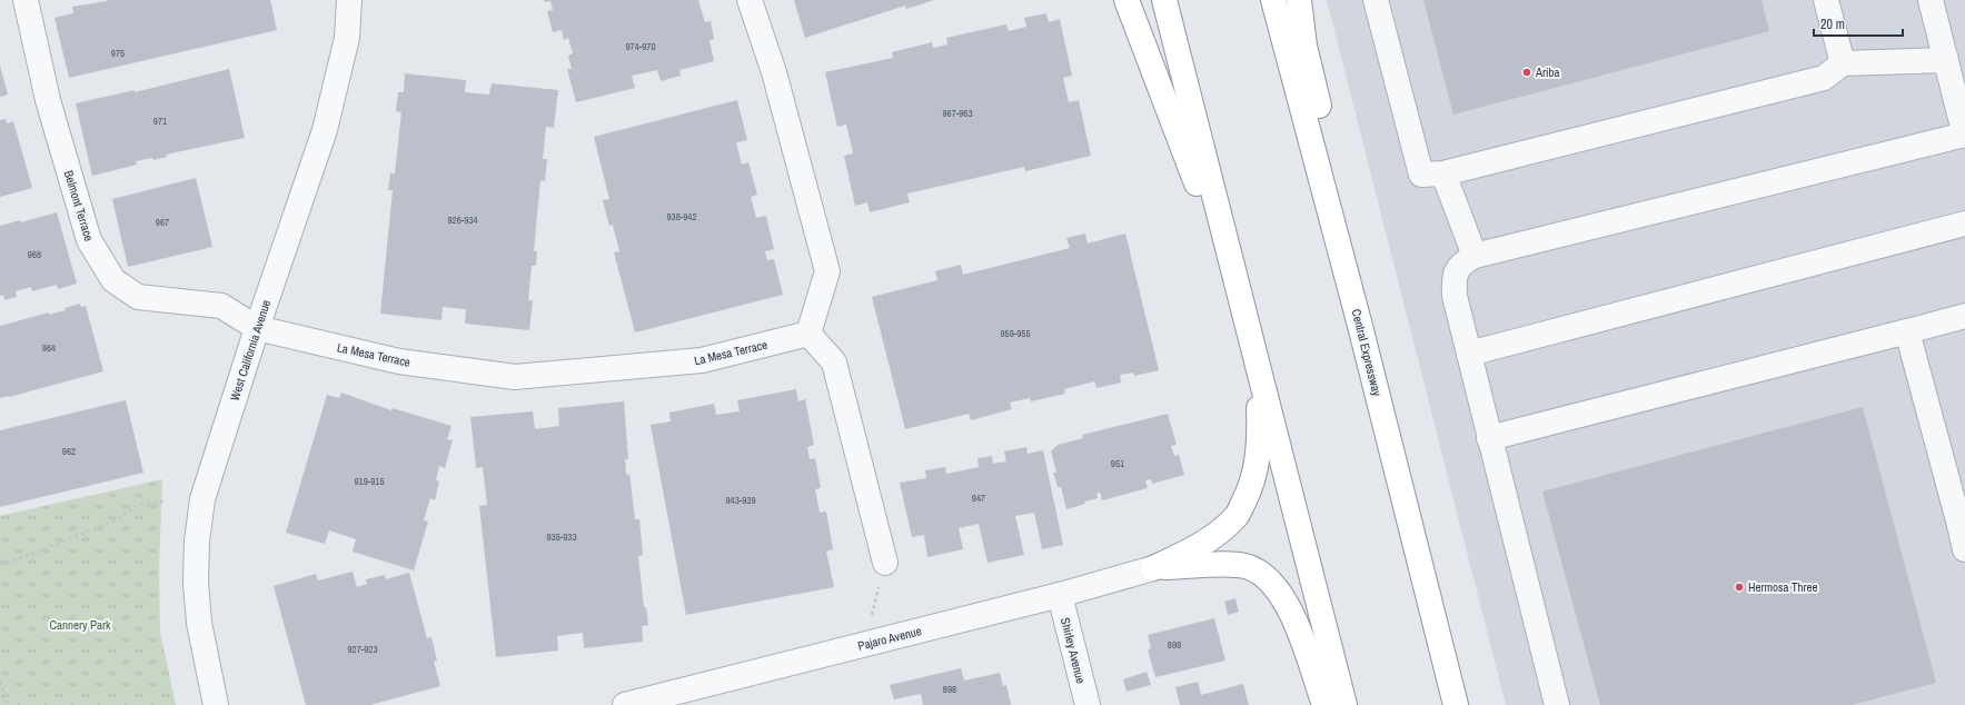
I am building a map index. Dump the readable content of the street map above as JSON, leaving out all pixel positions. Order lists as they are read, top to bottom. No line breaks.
{"streets":{"highway":["Central Expressway"],"street":["Belmont Terrace","West California Avenue","La Mesa Terrace","Pajaro Avenue","Shirley Avenue"]},"crossings":[["Belmont Terrace","West California Avenue"],["Belmont Terrace","La Mesa Terrace"],["West California Avenue","La Mesa Terrace"],["Pajaro Avenue","Shirley Avenue"]],"parks":["Cannery Park"],"places":["Ariba","Hermosa Three"],"house_numbers":["974-970","975","967-963","971","938-942","926-934","967","968","959-955","964","962","951","919-915","947","943-939","935-933","899","927-923","898"],"scale_bar":"20 m"}
